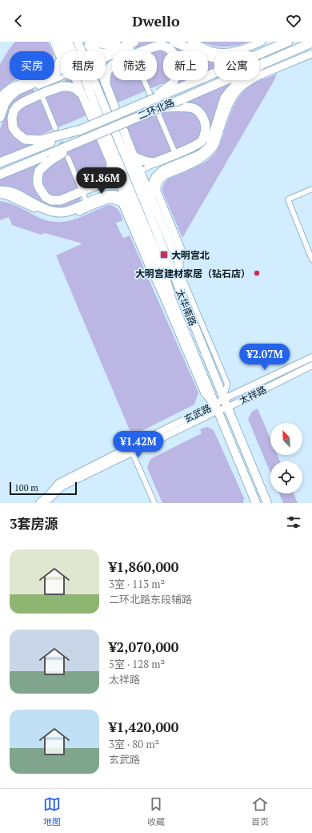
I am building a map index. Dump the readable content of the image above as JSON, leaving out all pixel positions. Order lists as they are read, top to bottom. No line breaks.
{"streets":{"highway":["二环北路"],"main road":["太华南路"],"street":["太祥路","玄武路"]},"crossings":[["太华南路","太祥路"],["太华南路","玄武路"],["太祥路","玄武路"]],"places":{"transit":["大明宫北"],"other":["大明宫建材家居（钻石店）"]},"scale_bar":"100 m","north":"top left","page":{"header":"Dwello","chip":["买房","租房","筛选","新上","公寓"],"price":["¥1.86M","¥2.07M","¥1.42M"],"scale":"100 m","heading":"3套房源","list":[{"name":"¥1,860,000","note":"3室 · 113 m² · 二环北路东段辅路"},{"name":"¥2,070,000","note":"5室 · 128 m² · 太祥路"},{"name":"¥1,420,000","note":"3室 · 80 m² · 玄武路"}],"tabs":["地图","收藏","首页"]}}
